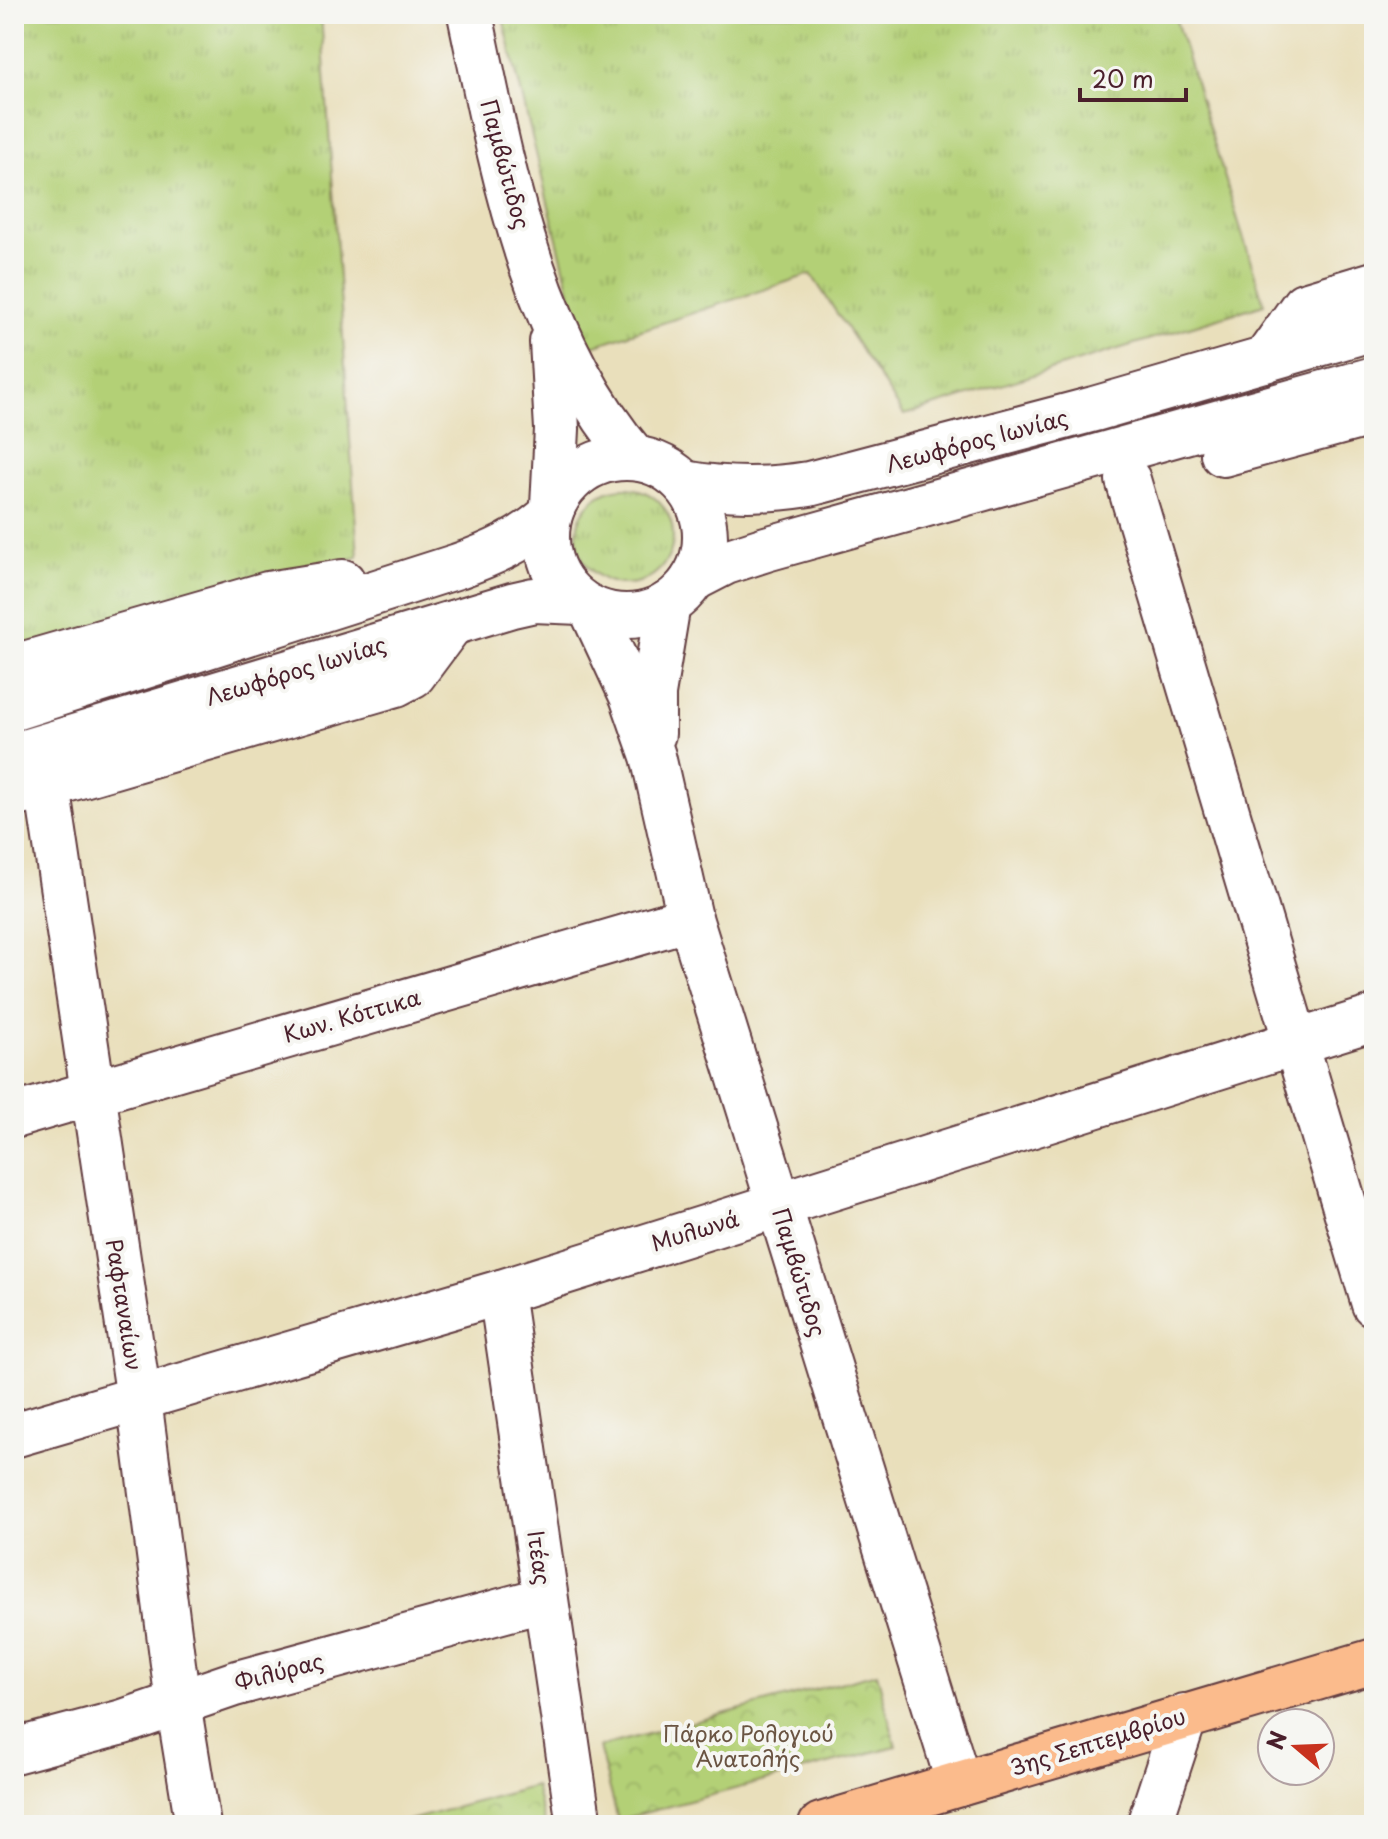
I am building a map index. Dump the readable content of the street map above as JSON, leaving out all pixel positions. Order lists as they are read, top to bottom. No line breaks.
{"streets":{"main road":["3ης Σεπτεμβρίου"],"street":["Παμβώτιδος","Λεωφόρος Ιωνίας","Κων. Κόττικα","Μυλωνά","Ραφταναίων","Ιτέας","Φιλύρας"]},"crossings":[["Παμβώτιδος","Λεωφόρος Ιωνίας"],["Παμβώτιδος","Κων. Κόττικα"],["Παμβώτιδος","Μυλωνά"],["Παμβώτιδος","3ης Σεπτεμβρίου"],["Κων. Κόττικα","Ραφταναίων"],["Μυλωνά","Ραφταναίων"],["Μυλωνά","Ιτέας"],["Ραφταναίων","Φιλύρας"],["Ιτέας","Φιλύρας"]],"parks":["Πάρκο Ρολογιού Ανατολής"],"scale_bar":"20 m","north":"left"}
